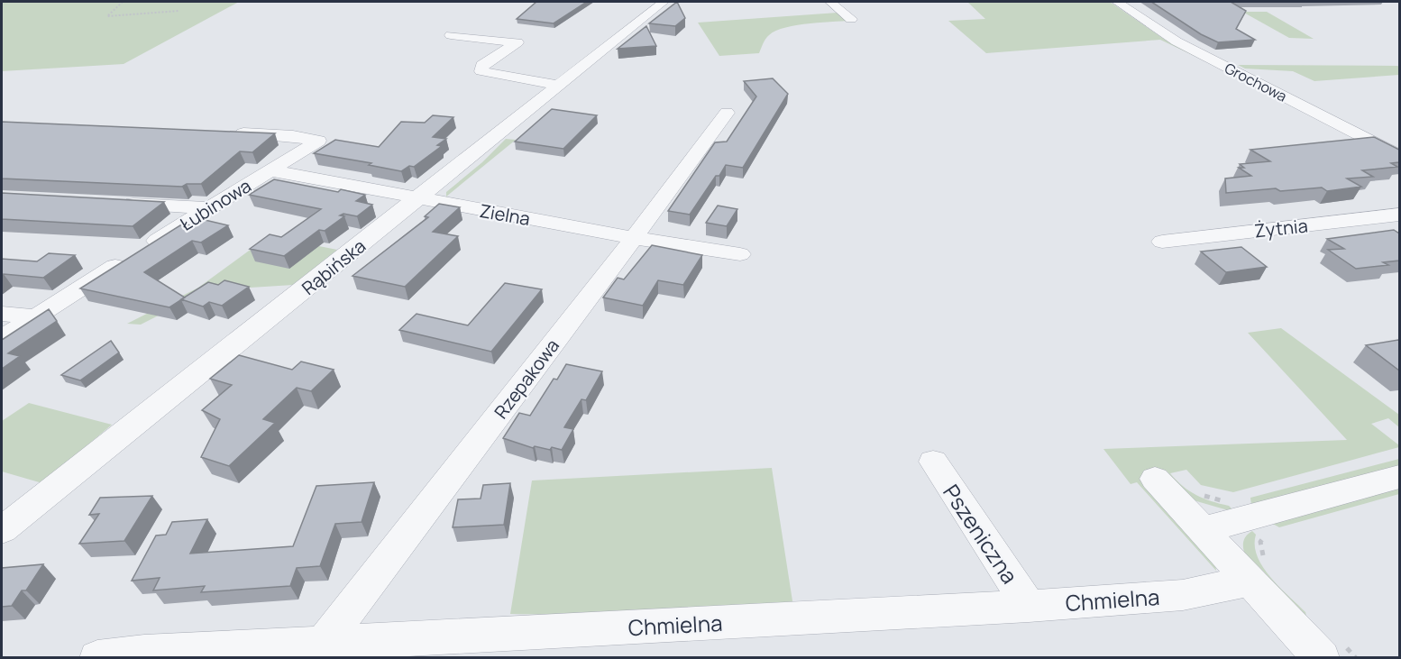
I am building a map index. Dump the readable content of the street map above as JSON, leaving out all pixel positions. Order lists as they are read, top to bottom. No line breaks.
{"streets":{"street":["Grochowa","Łubinowa","Zielna","Żytnia","Rąbińska","Rzepakowa","Pszeniczna","Chmielna"]},"crossings":[["Łubinowa","Zielna"],["Zielna","Rąbińska"],["Zielna","Rzepakowa"],["Rzepakowa","Chmielna"],["Pszeniczna","Chmielna"]]}
